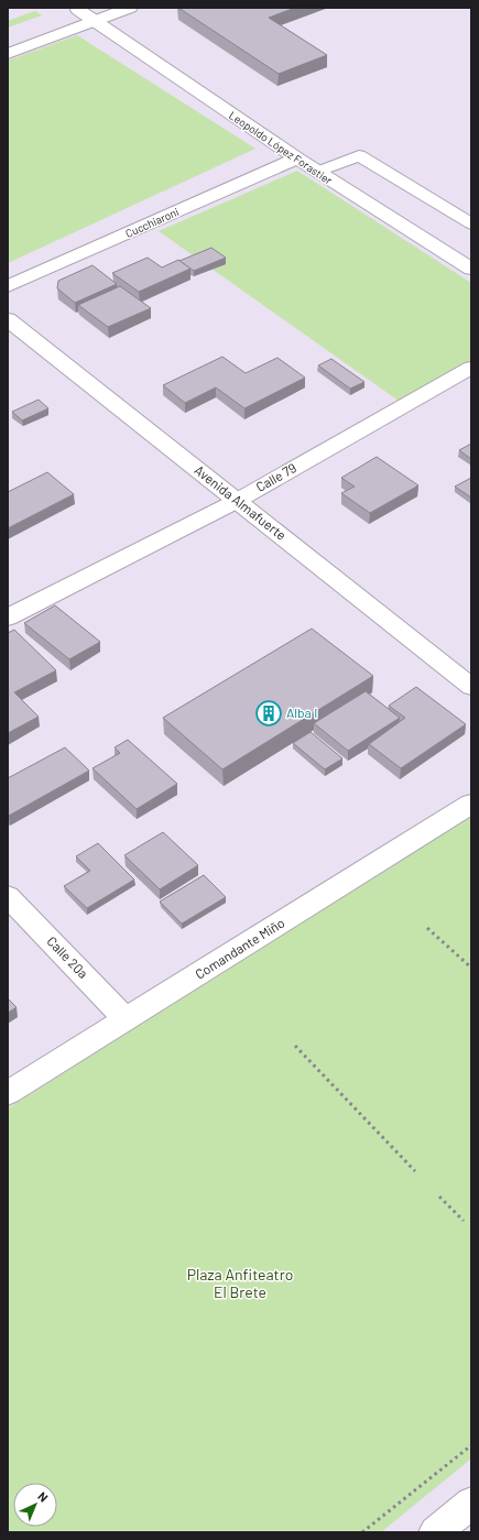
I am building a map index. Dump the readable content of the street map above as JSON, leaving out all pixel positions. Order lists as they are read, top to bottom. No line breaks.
{"streets":{"street":["Leopoldo López Forastier","Cucchiaroni","Calle 79","Avenida Almafuerte","Comandante Miño","Calle 20a"]},"crossings":[["Leopoldo López Forastier","Cucchiaroni"],["Calle 79","Avenida Almafuerte"],["Comandante Miño","Calle 20a"]],"parks":["Plaza Anfiteatro El Brete"],"places":{"building":["Alba I"]},"north":"top right"}
